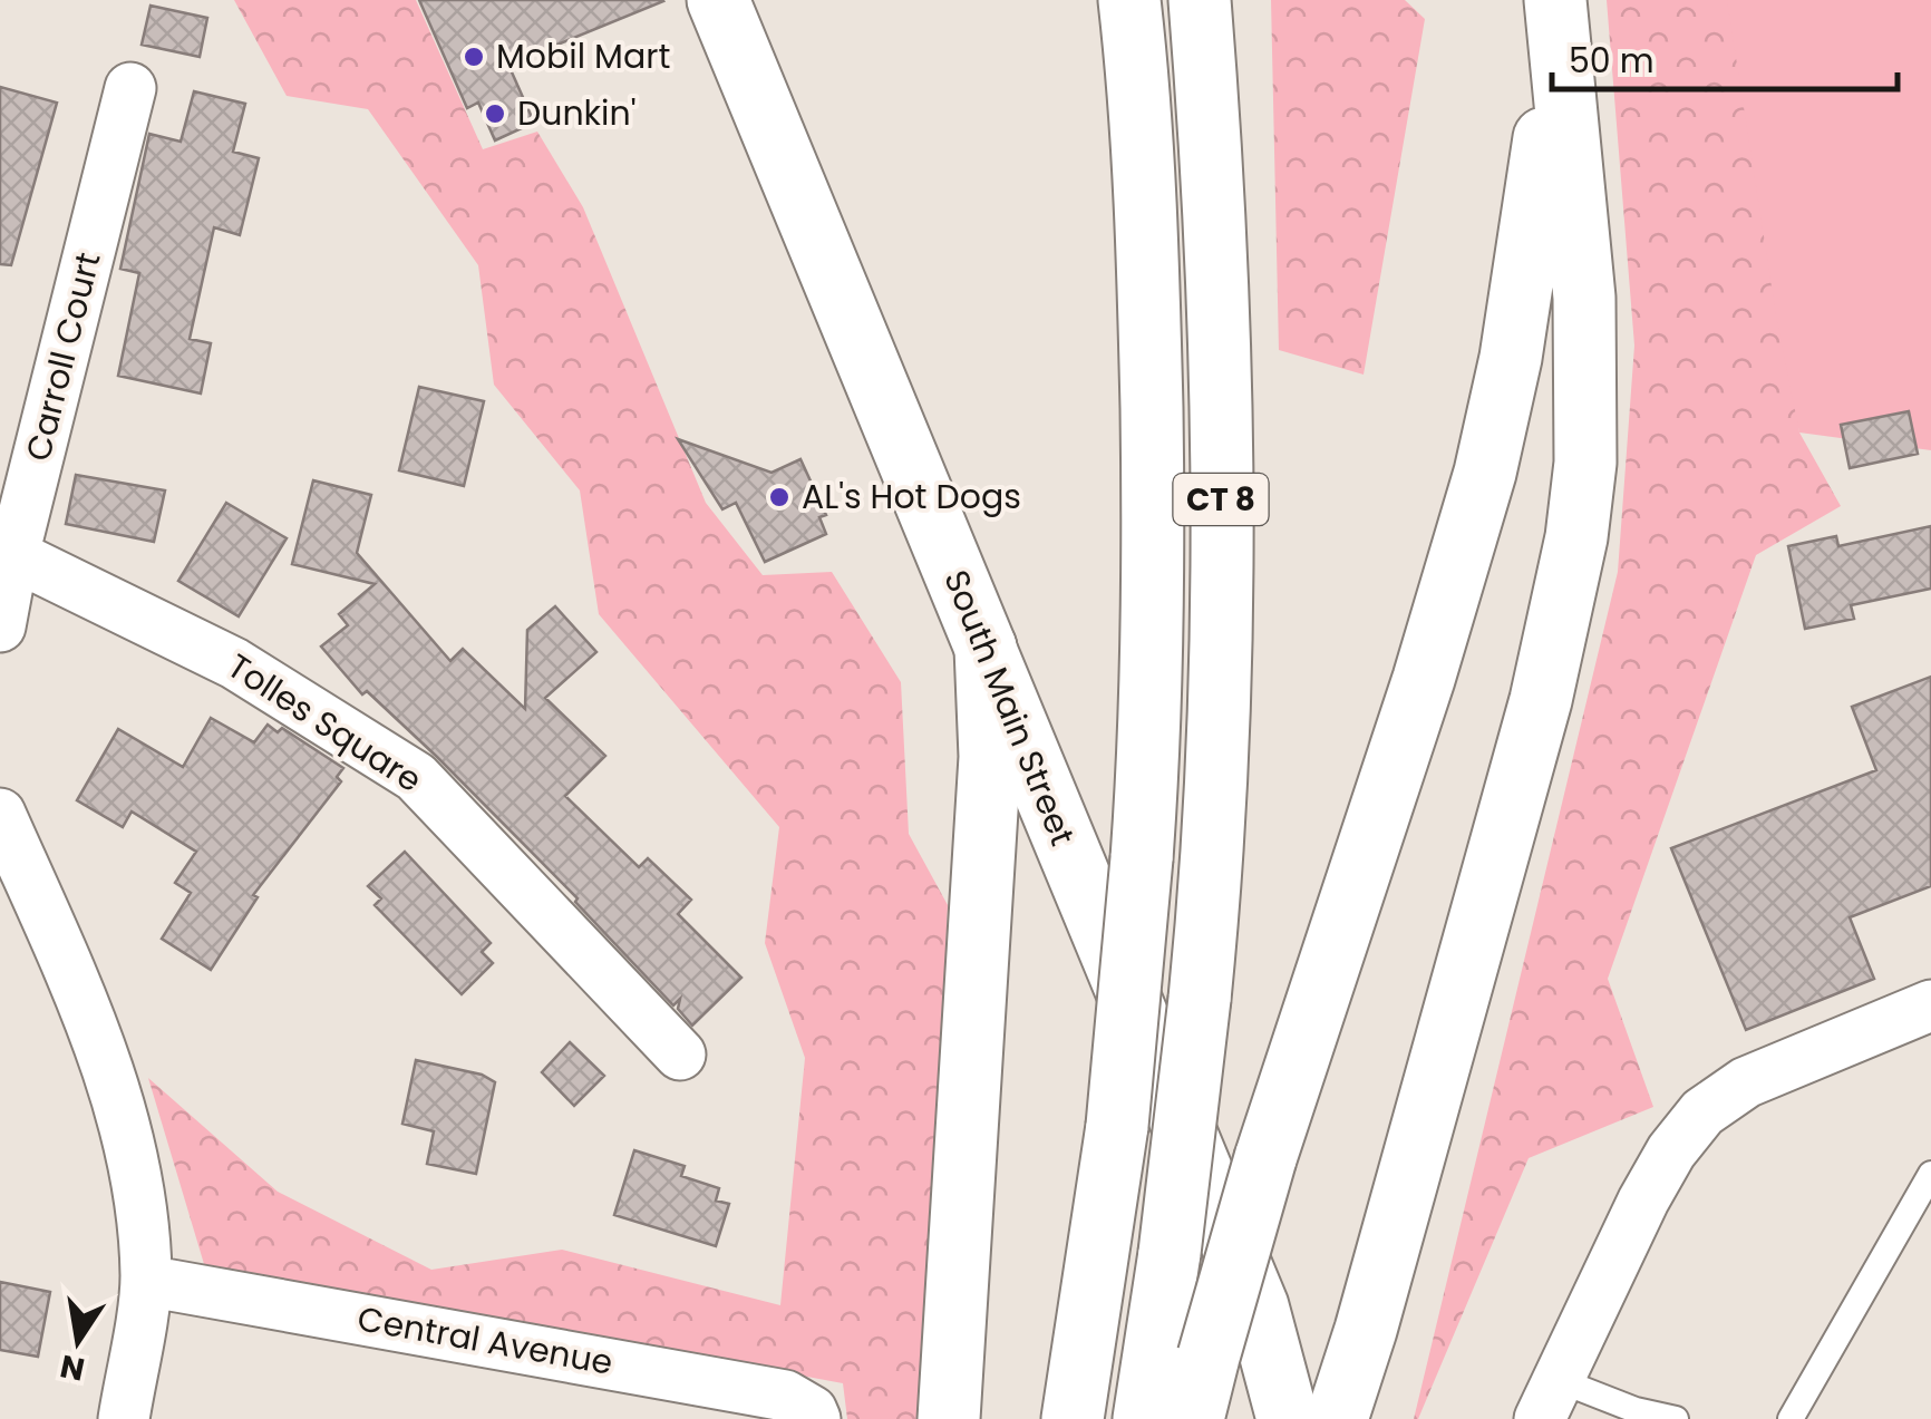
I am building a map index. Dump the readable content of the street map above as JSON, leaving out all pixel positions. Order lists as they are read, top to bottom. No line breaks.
{"streets":{"main road":["CT 8","South Main Street"],"street":["Carroll Court","Tolles Square","Central Avenue"]},"crossings":[["Carroll Court","Tolles Square"]],"places":["Mobil Mart","Dunkin'","AL's Hot Dogs"],"scale_bar":"50 m","north":"bottom"}
